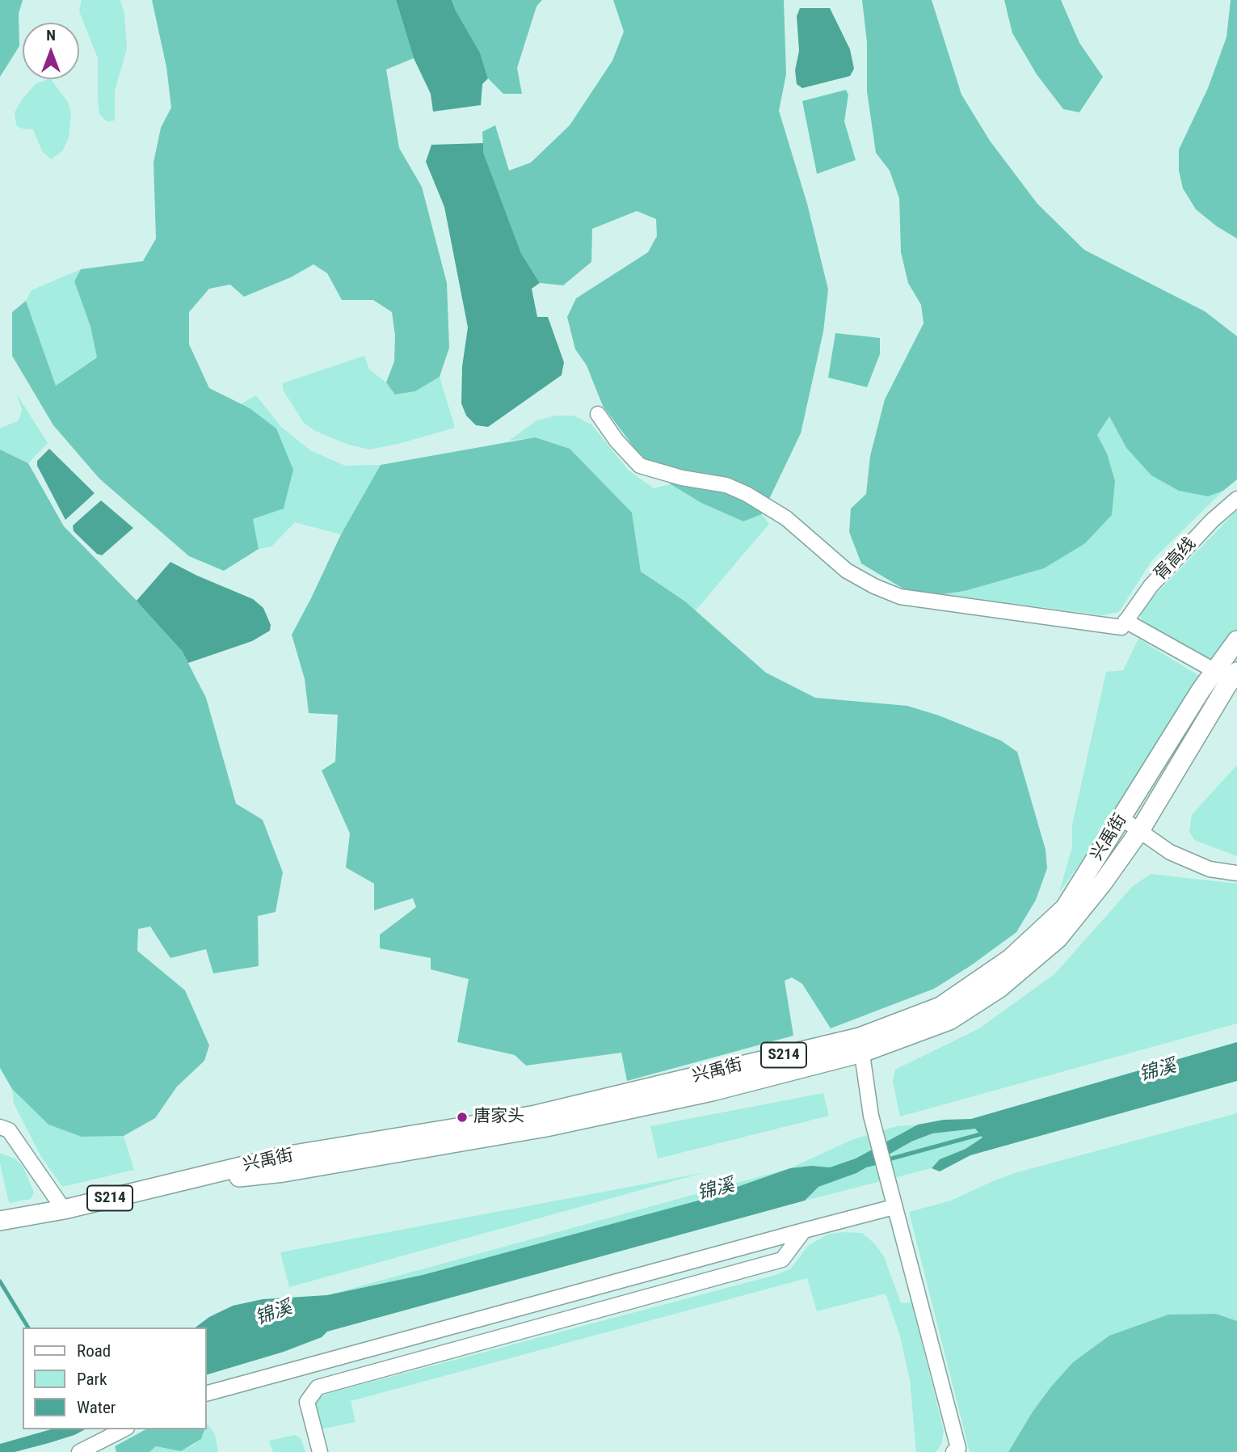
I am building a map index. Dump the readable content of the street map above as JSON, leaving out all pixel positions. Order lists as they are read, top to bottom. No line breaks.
{"streets":{"main road":["兴禹街","S214"],"street":["胥高线"]},"crossings":[["兴禹街","S214"]],"water":["锦溪"],"places":["唐家头"],"legend":["Road","Park","Water"],"north":"top"}
